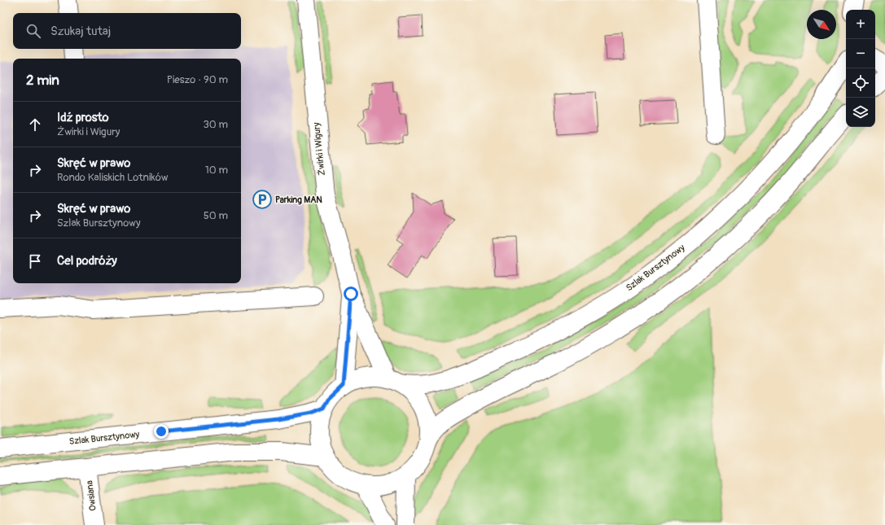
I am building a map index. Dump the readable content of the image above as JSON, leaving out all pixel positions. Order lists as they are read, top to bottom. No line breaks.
{"streets":{"main road":["Żwirki i Wigury","Szlak Bursztynowy","Owsiana"]},"crossings":[["Żwirki i Wigury","Szlak Bursztynowy"]],"places":{"parking":["Parking MAN"]},"north":"bottom right","page":{"map_buttons":["+","−"],"search":"Szukaj tutaj","heading":["2 min","Pieszo · 90 m"],"list":[["Idź prosto","Żwirki i Wigury","30 m"],["Skręć w prawo","Rondo Kaliskich Lotników","10 m"],["Skręć w prawo","Szlak Bursztynowy","50 m"],"Cel podróży"]}}
